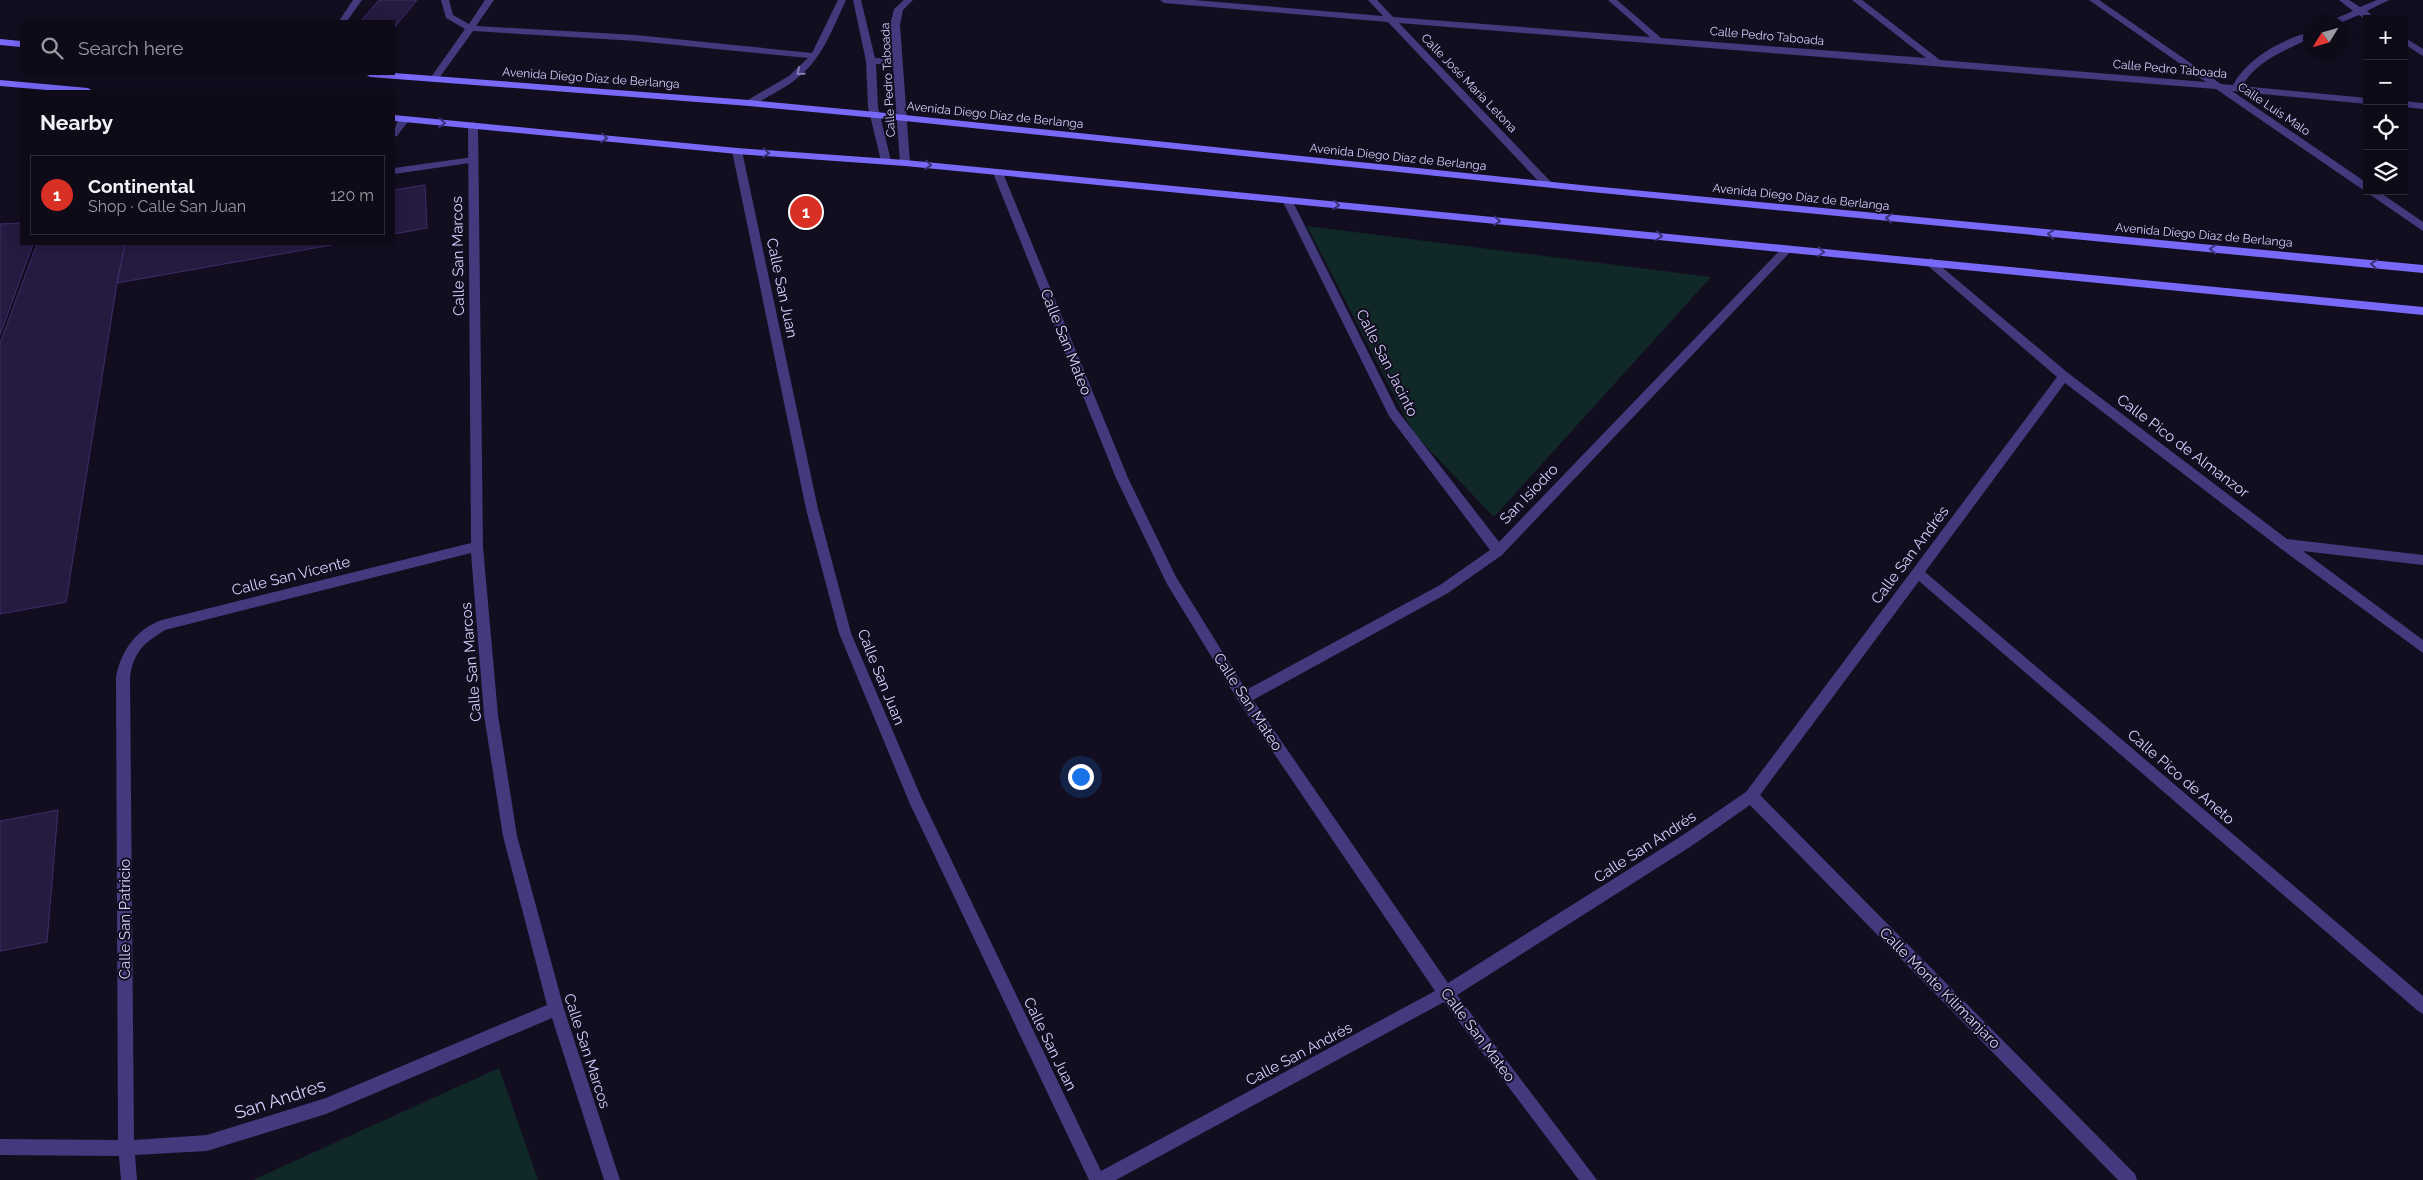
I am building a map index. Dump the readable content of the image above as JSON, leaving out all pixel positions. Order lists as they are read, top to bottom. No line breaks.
{"streets":{"main road":["Avenida Diego Díaz de Berlanga"],"street":["Calle Pedro Taboada","Calle José María Letona","Calle Luis Malo","Calle San Marcos","Calle San Juan","Calle San Mateo","Calle San Jacinto","Calle Pico de Almanzor","San Isiodro","Calle San Andrés","Calle San Vicente","Calle Pico de Aneto","Calle San Patricio","Calle Monte Kilimanjaro","San Andres"]},"crossings":[["Calle Pedro Taboada","Avenida Diego Díaz de Berlanga"],["Calle Pedro Taboada","Calle José María Letona"],["Calle Pedro Taboada","Calle Luis Malo"],["Avenida Diego Díaz de Berlanga","Calle José María Letona"],["Calle San Marcos","Calle San Vicente"],["Calle San Marcos","San Andres"],["Calle San Juan","Calle San Andrés"],["Calle San Mateo","San Isiodro"],["Calle San Mateo","Calle San Andrés"],["Calle San Jacinto","San Isiodro"],["Calle Pico de Almanzor","Calle San Andrés"],["Calle San Andrés","Calle Pico de Aneto"],["Calle San Andrés","Calle Monte Kilimanjaro"],["Calle San Vicente","Calle San Patricio"],["Calle San Patricio","San Andres"]],"north":"bottom left","page":{"map_buttons":["+","−"],"search":"Search here","heading":"Nearby","list":[{"mark":"1","name":"Continental","note":"Shop · Calle San Juan","value":"120 m"}],"pins":"1"}}
